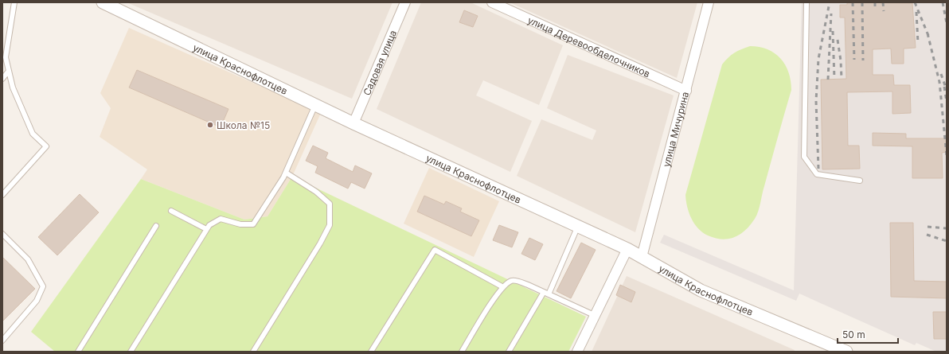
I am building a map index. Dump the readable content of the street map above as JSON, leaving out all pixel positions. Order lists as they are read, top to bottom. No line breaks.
{"streets":{"street":["улица Деревообделочников","Садовая улица","улица Краснофлотцев","улица Мичурина"]},"crossings":[["улица Деревообделочников","улица Мичурина"],["Садовая улица","улица Краснофлотцев"],["улица Краснофлотцев","улица Мичурина"]],"places":["Школа №15"],"scale_bar":"50 m"}
